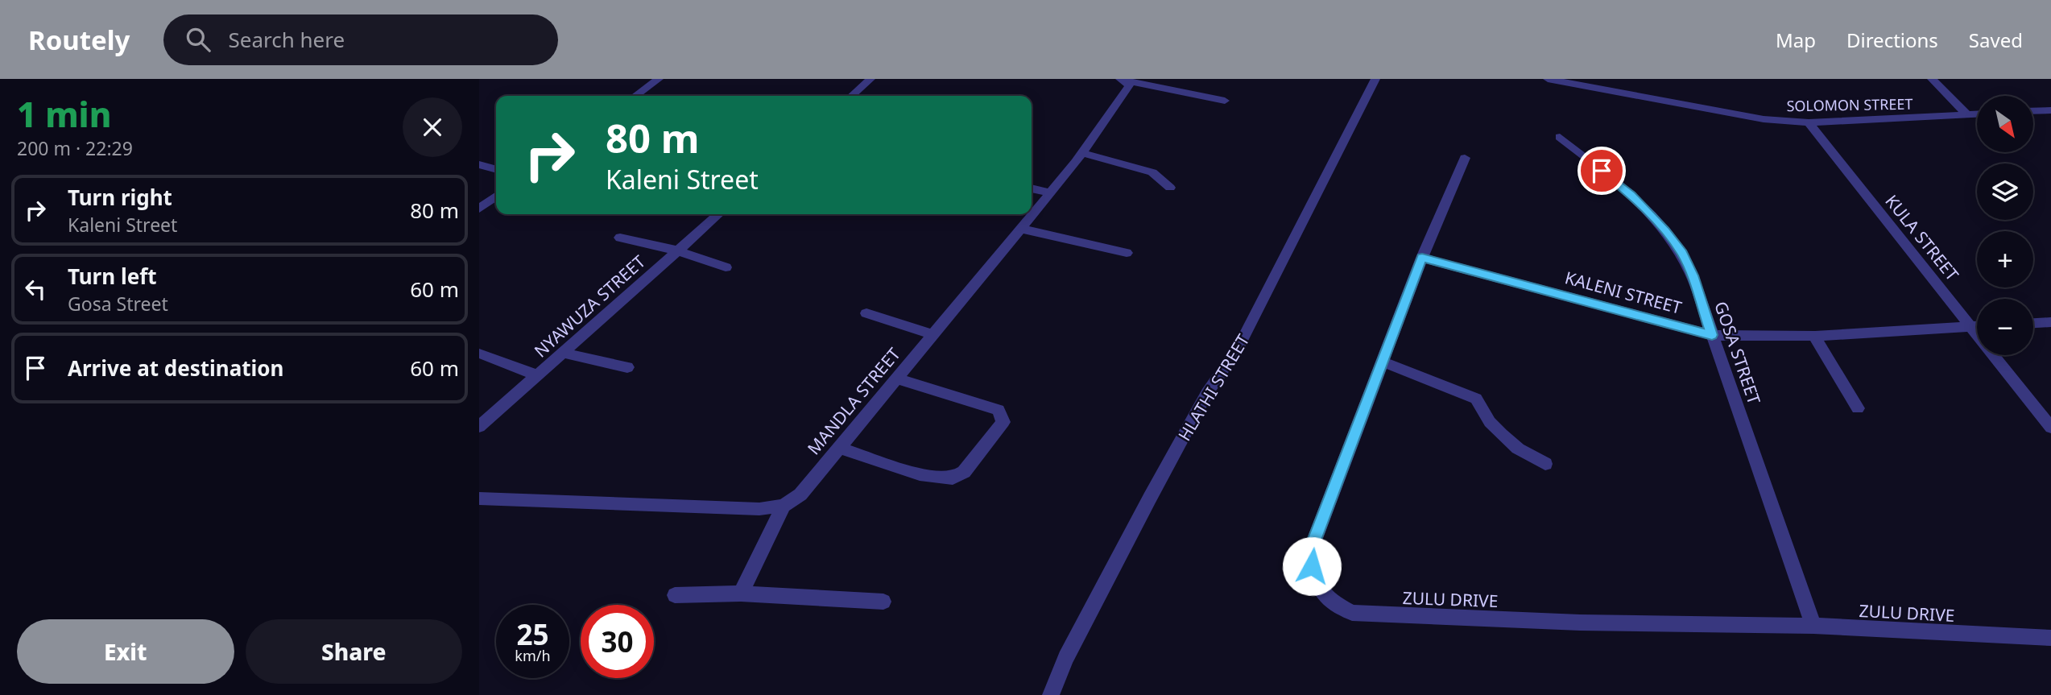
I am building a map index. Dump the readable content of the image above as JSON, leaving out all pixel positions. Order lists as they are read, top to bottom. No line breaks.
{"streets":{"street":["SOLOMON STREET","KULA STREET","KALENI STREET","NYAWUZA STREET","GOSA STREET","HLATHI STREET","MANDLA STREET","ZULU DRIVE"]},"crossings":[["SOLOMON STREET","KULA STREET"],["KULA STREET","KALENI STREET"],["KALENI STREET","GOSA STREET"],["KALENI STREET","ZULU DRIVE"],["GOSA STREET","ZULU DRIVE"]],"north":"bottom right","page":{"header":"Routely","search":"Search here","nav":["Map","Directions","Saved"],"heading":["1 min","200 m · 22:29"],"map_buttons":["+","−"],"turn":["80 m","Kaleni Street"],"list":[{"name":"Turn right","note":"Kaleni Street","value":"80 m"},{"name":"Turn left","note":"Gosa Street","value":"60 m"},{"name":"Arrive at destination","value":"60 m"}],"speed":"25 km/h","limit":"30","buttons":["Exit","Share"]}}
